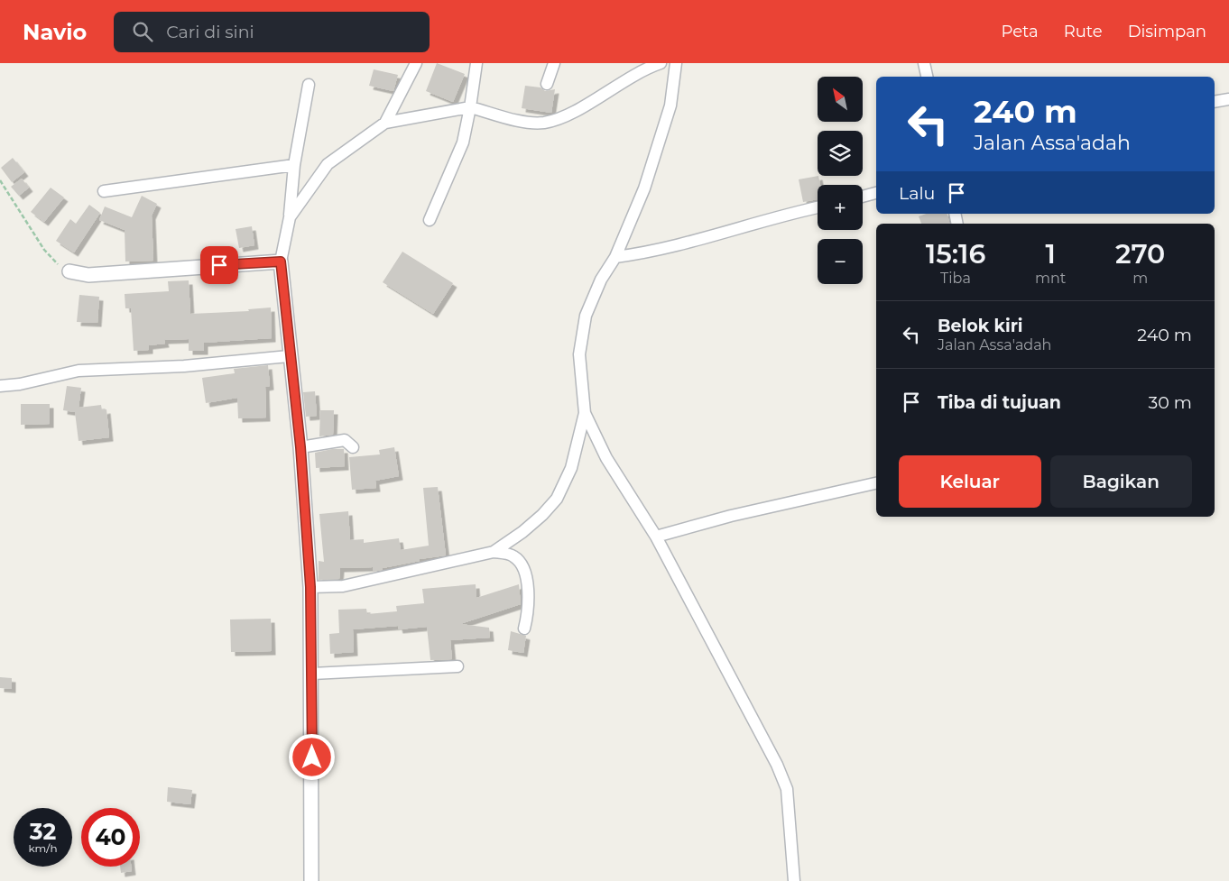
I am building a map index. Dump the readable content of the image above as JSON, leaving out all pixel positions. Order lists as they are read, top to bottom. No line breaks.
{"north":"top left","page":{"header":"Navio","search":"Cari di sini","nav":["Peta","Rute","Disimpan"],"map_buttons":["+","−"],"turn":["240 m","Jalan Assa'adah"],"then":"Lalu","eta":["15:16","Tiba","1","mnt","270","m"],"list":[{"name":"Belok kiri","note":"Jalan Assa'adah","value":"240 m"},{"name":"Tiba di tujuan","value":"30 m"}],"buttons":["Keluar","Bagikan"],"speed":"32 km/h","limit":"40"}}
